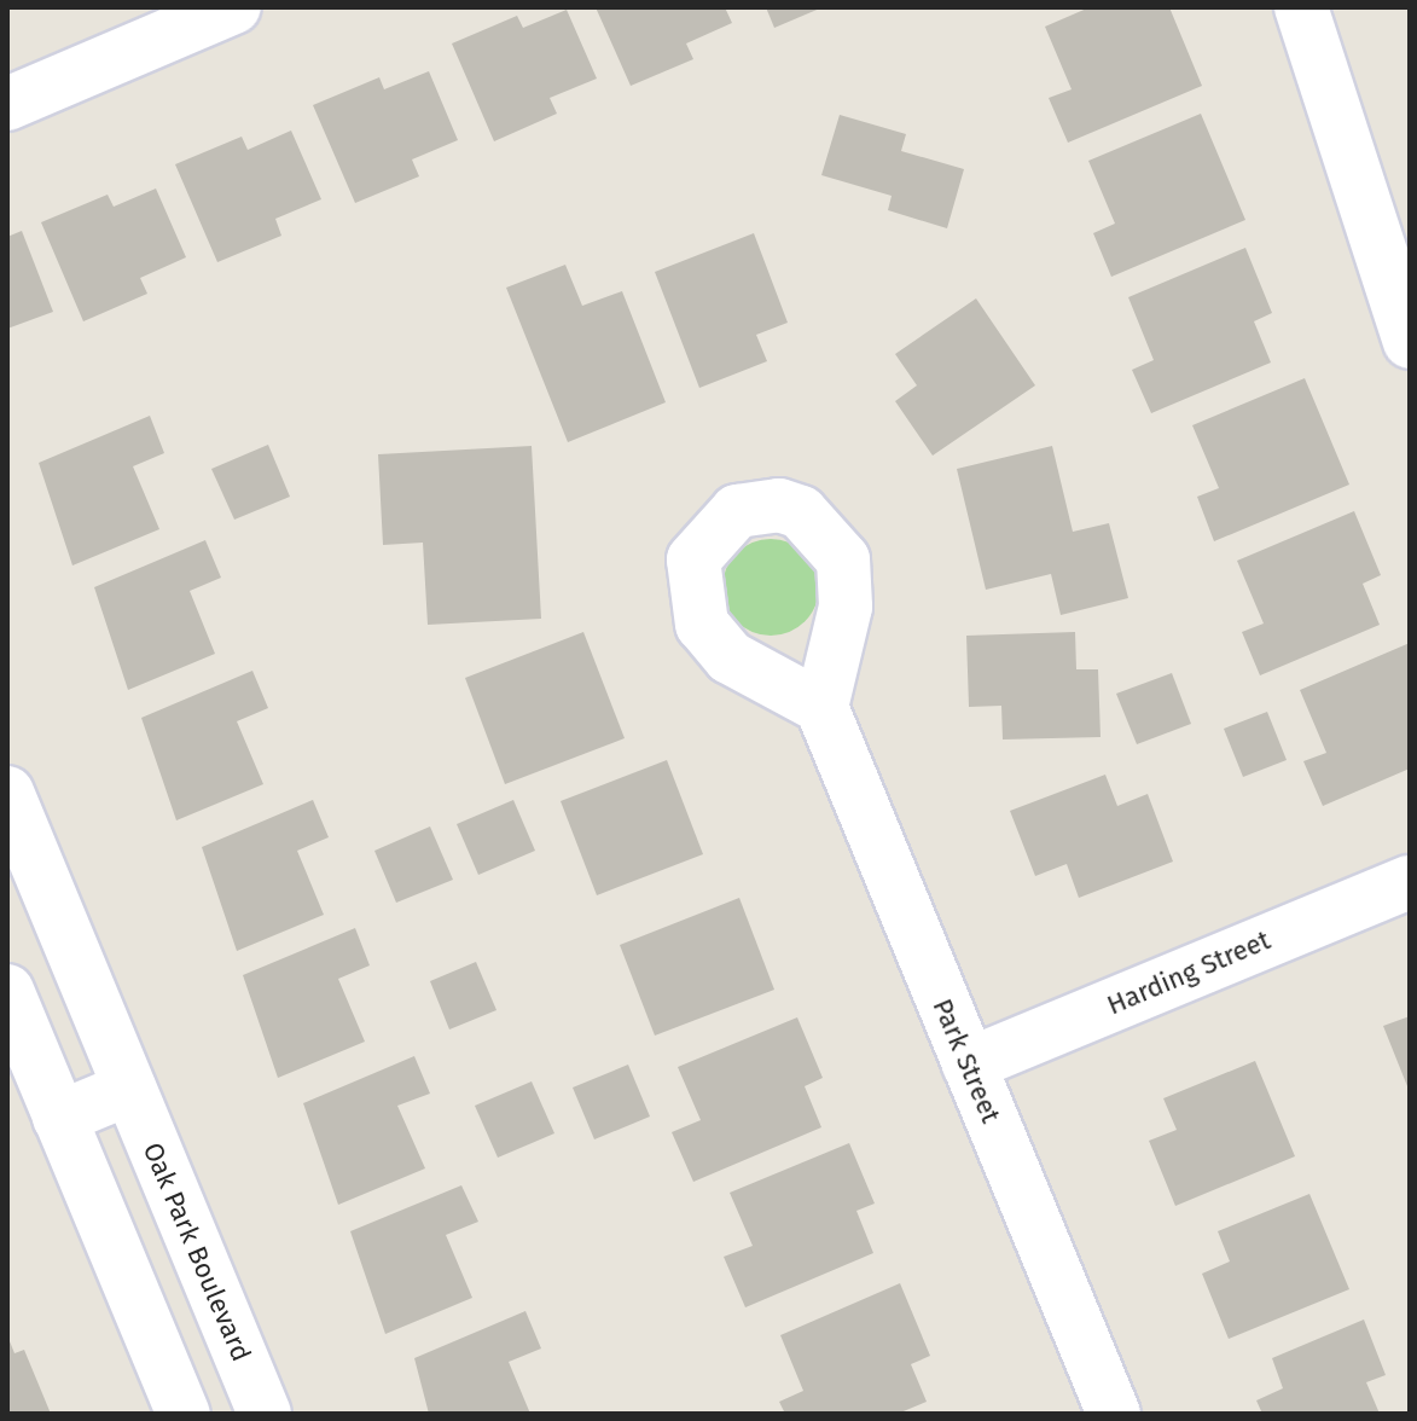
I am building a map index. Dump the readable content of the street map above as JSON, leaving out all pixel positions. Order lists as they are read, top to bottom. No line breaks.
{"streets":{"street":["Harding Street","Park Street","Oak Park Boulevard"]},"crossings":[["Harding Street","Park Street"]]}
